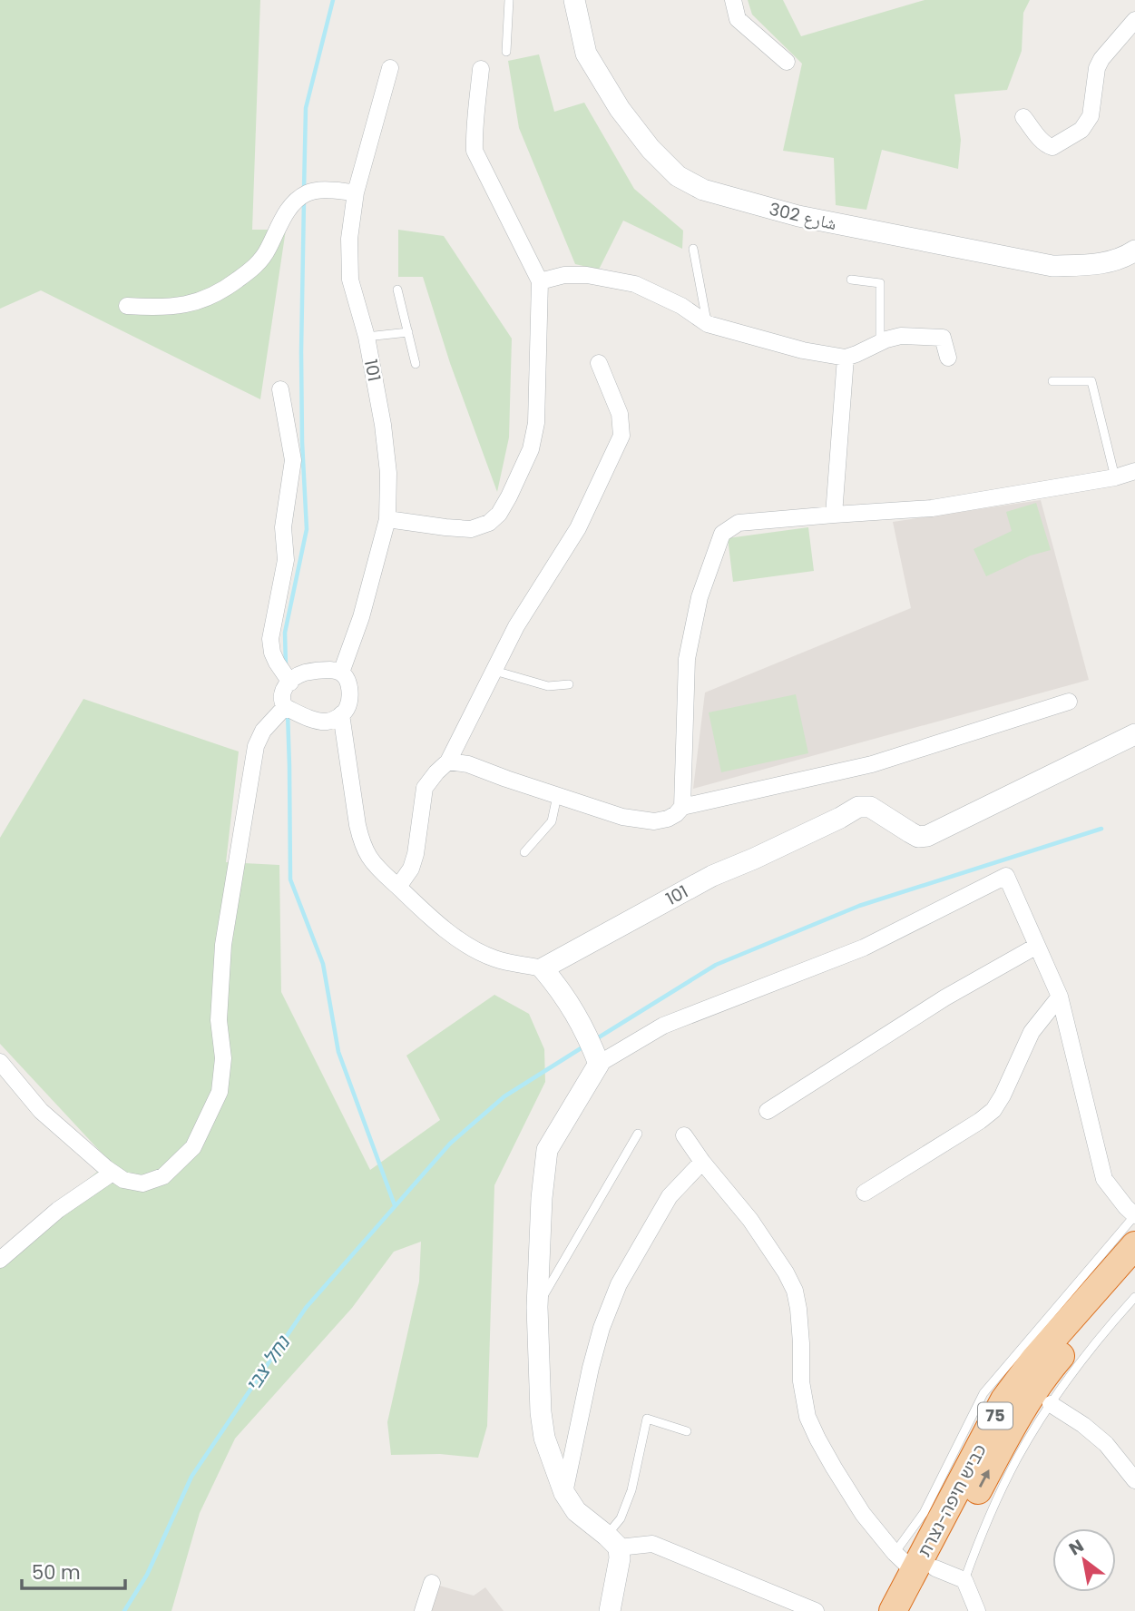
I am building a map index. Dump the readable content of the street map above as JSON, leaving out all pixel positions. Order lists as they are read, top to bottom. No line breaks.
{"streets":{"highway":["75","כביש חיפה-נצרת"],"street":["شارع 302","101"]},"water":["נחל צבי"],"scale_bar":"50 m","north":"top left"}
